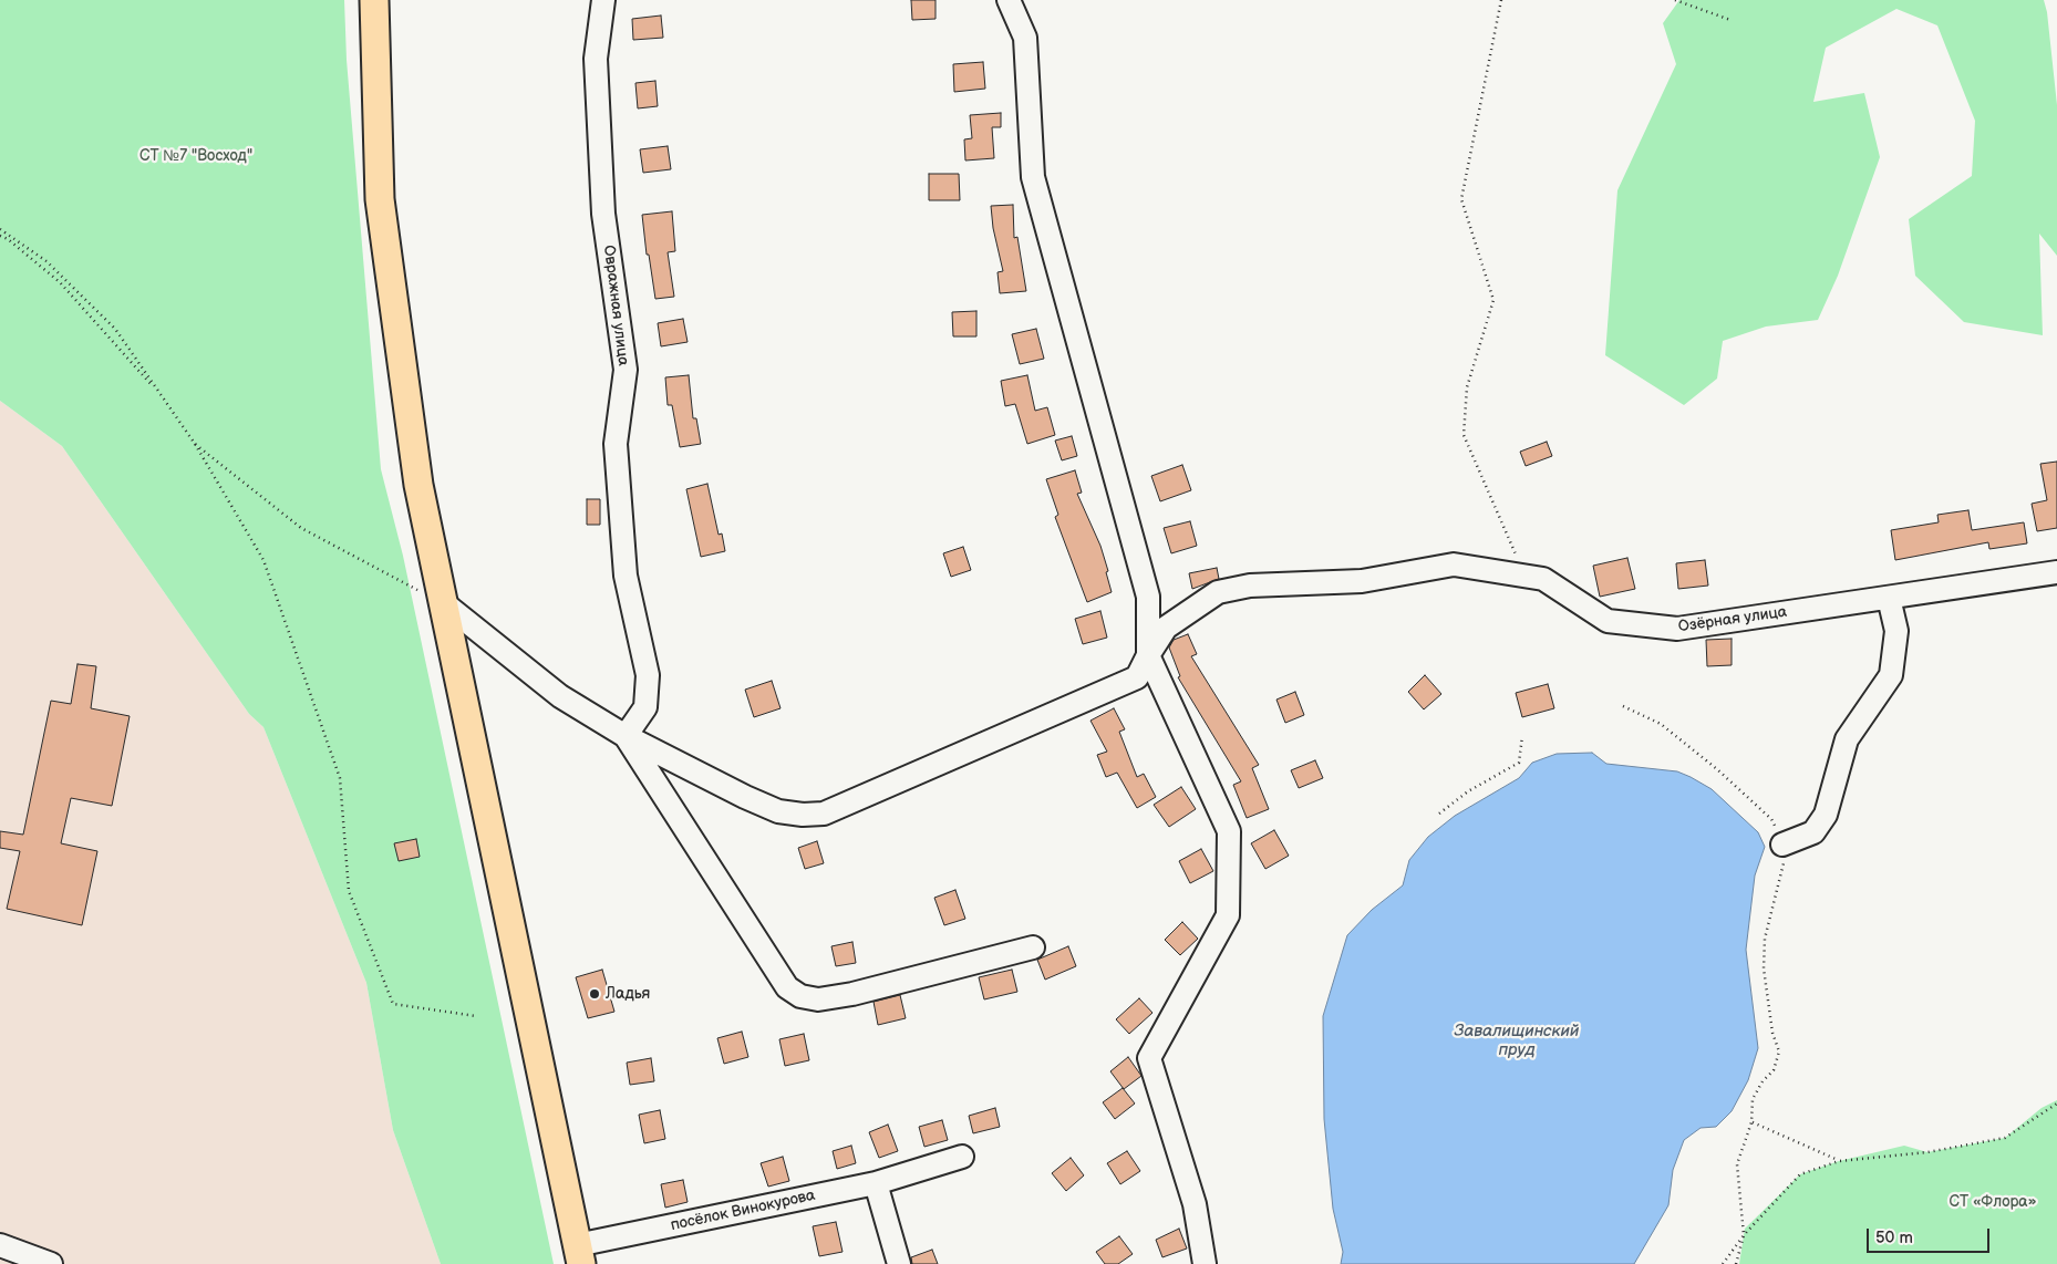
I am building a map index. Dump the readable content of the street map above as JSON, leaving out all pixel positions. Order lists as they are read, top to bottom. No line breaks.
{"streets":{"street":["Овражная улица","Озёрная улица","посёлок Винокурова"]},"crossings":[["Овражная улица","Озёрная улица"]],"water":["Завалищинский пруд"],"parks":["СТ №7 \"Восход\"","СТ «Флора»"],"places":["Ладья"],"scale_bar":"50 m"}
